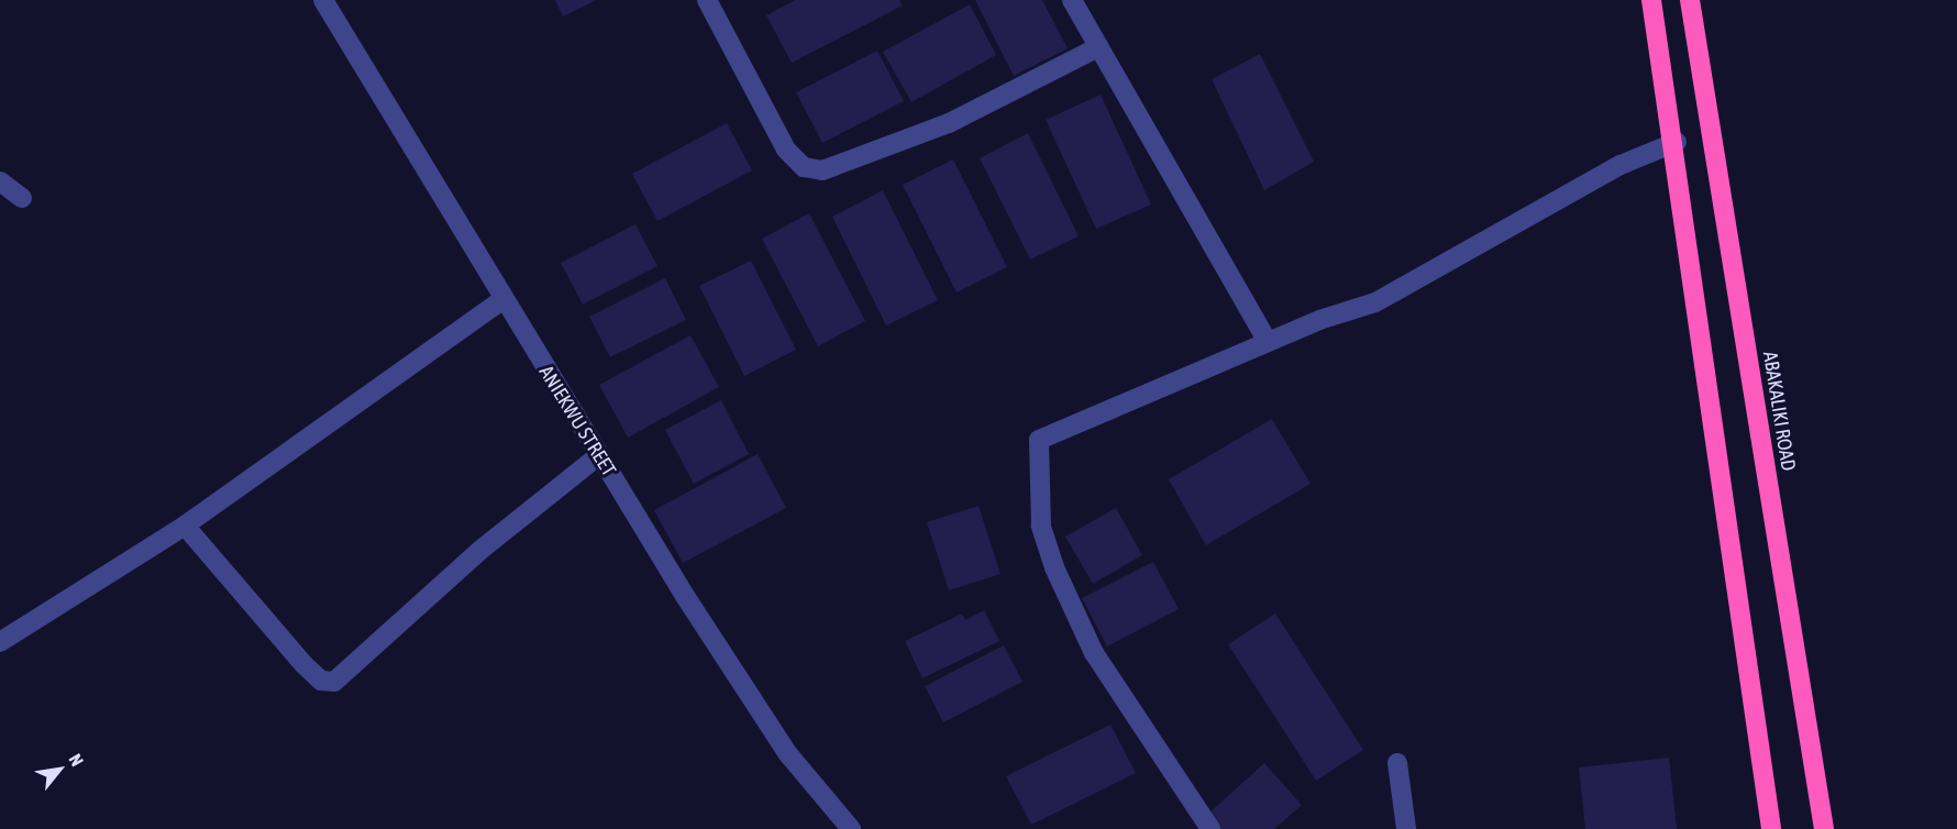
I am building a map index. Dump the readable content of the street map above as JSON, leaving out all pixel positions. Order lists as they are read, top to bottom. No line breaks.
{"streets":{"highway":["ABAKALIKI ROAD"],"street":["ANIEKWU STREET"]},"north":"top right"}
